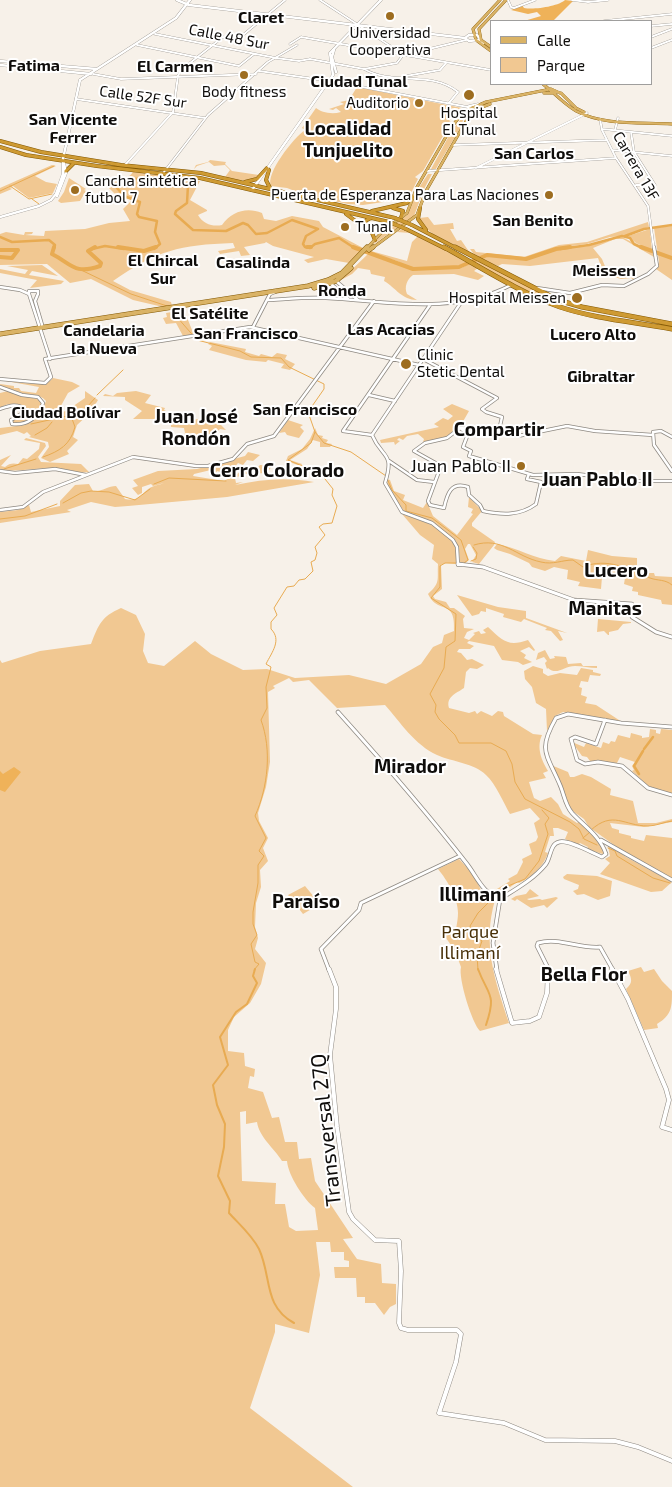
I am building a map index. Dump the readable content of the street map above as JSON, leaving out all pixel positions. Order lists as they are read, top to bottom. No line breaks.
{"streets":{"street":["Calle 48 Sur","Calle 52F Sur","Carrera 13F","Transversal 27Q"]},"districts":["Claret","Fatima","El Carmen","Ciudad Tunal","San Vicente Ferrer","Localidad Tunjuelito","San Carlos","San Benito","El Chircal Sur","Casalinda","Meissen","Ronda","El Satélite","Las Acacias","Candelaria la Nueva","San Francisco","Lucero Alto","Gibraltar","San Francisco","Ciudad Bolívar","Juan José Rondón","Compartir","Cerro Colorado","Juan Pablo II","Lucero","Manitas","Mirador","Illimaní","Paraíso","Bella Flor"],"parks":["Parque Illimaní"],"places":["Universidad Cooperativa","Body fitness","Hospital El Tunal","Auditorio","Cancha sintética futbol 7","Puerta de Esperanza Para Las Naciones","Tunal","Hospital Meissen","Clinic Stetic Dental","Juan Pablo II"],"legend":["Calle","Parque"]}
